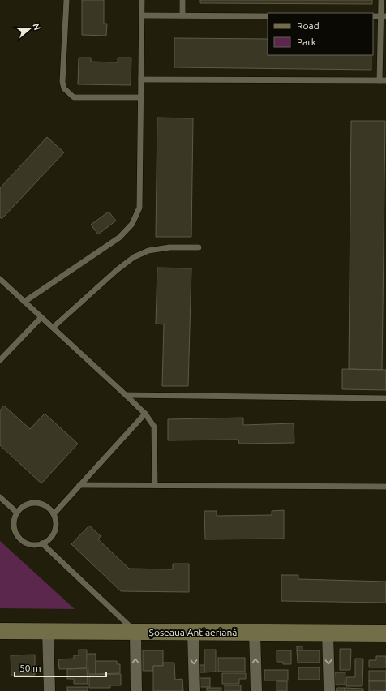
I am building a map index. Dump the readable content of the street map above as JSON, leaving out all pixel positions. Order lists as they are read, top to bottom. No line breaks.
{"streets":{"main road":["Șoseaua Antiaeriană"]},"legend":["Road","Park"],"scale_bar":"50 m","north":"right"}
